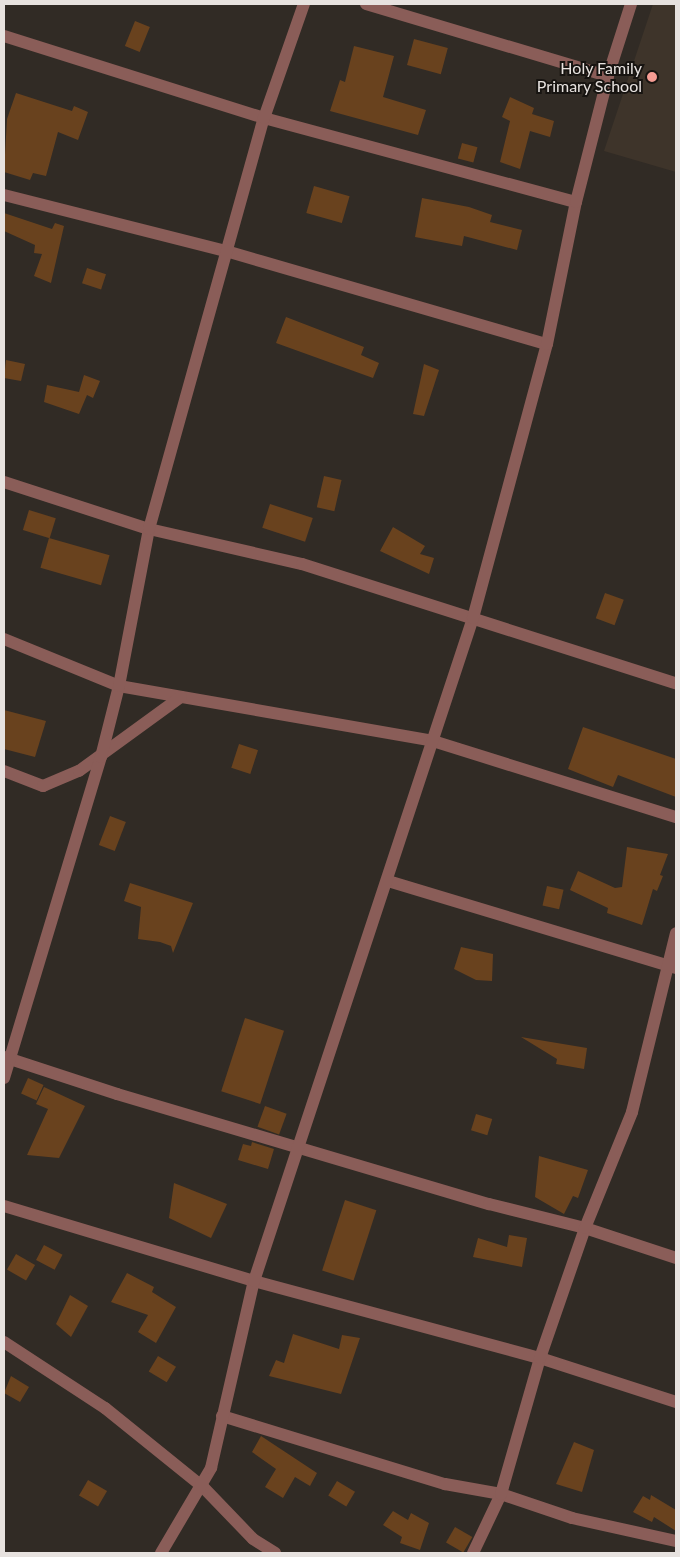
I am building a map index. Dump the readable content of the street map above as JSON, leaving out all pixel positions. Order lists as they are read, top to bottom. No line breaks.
{"places":["Holy Family Primary School"]}
